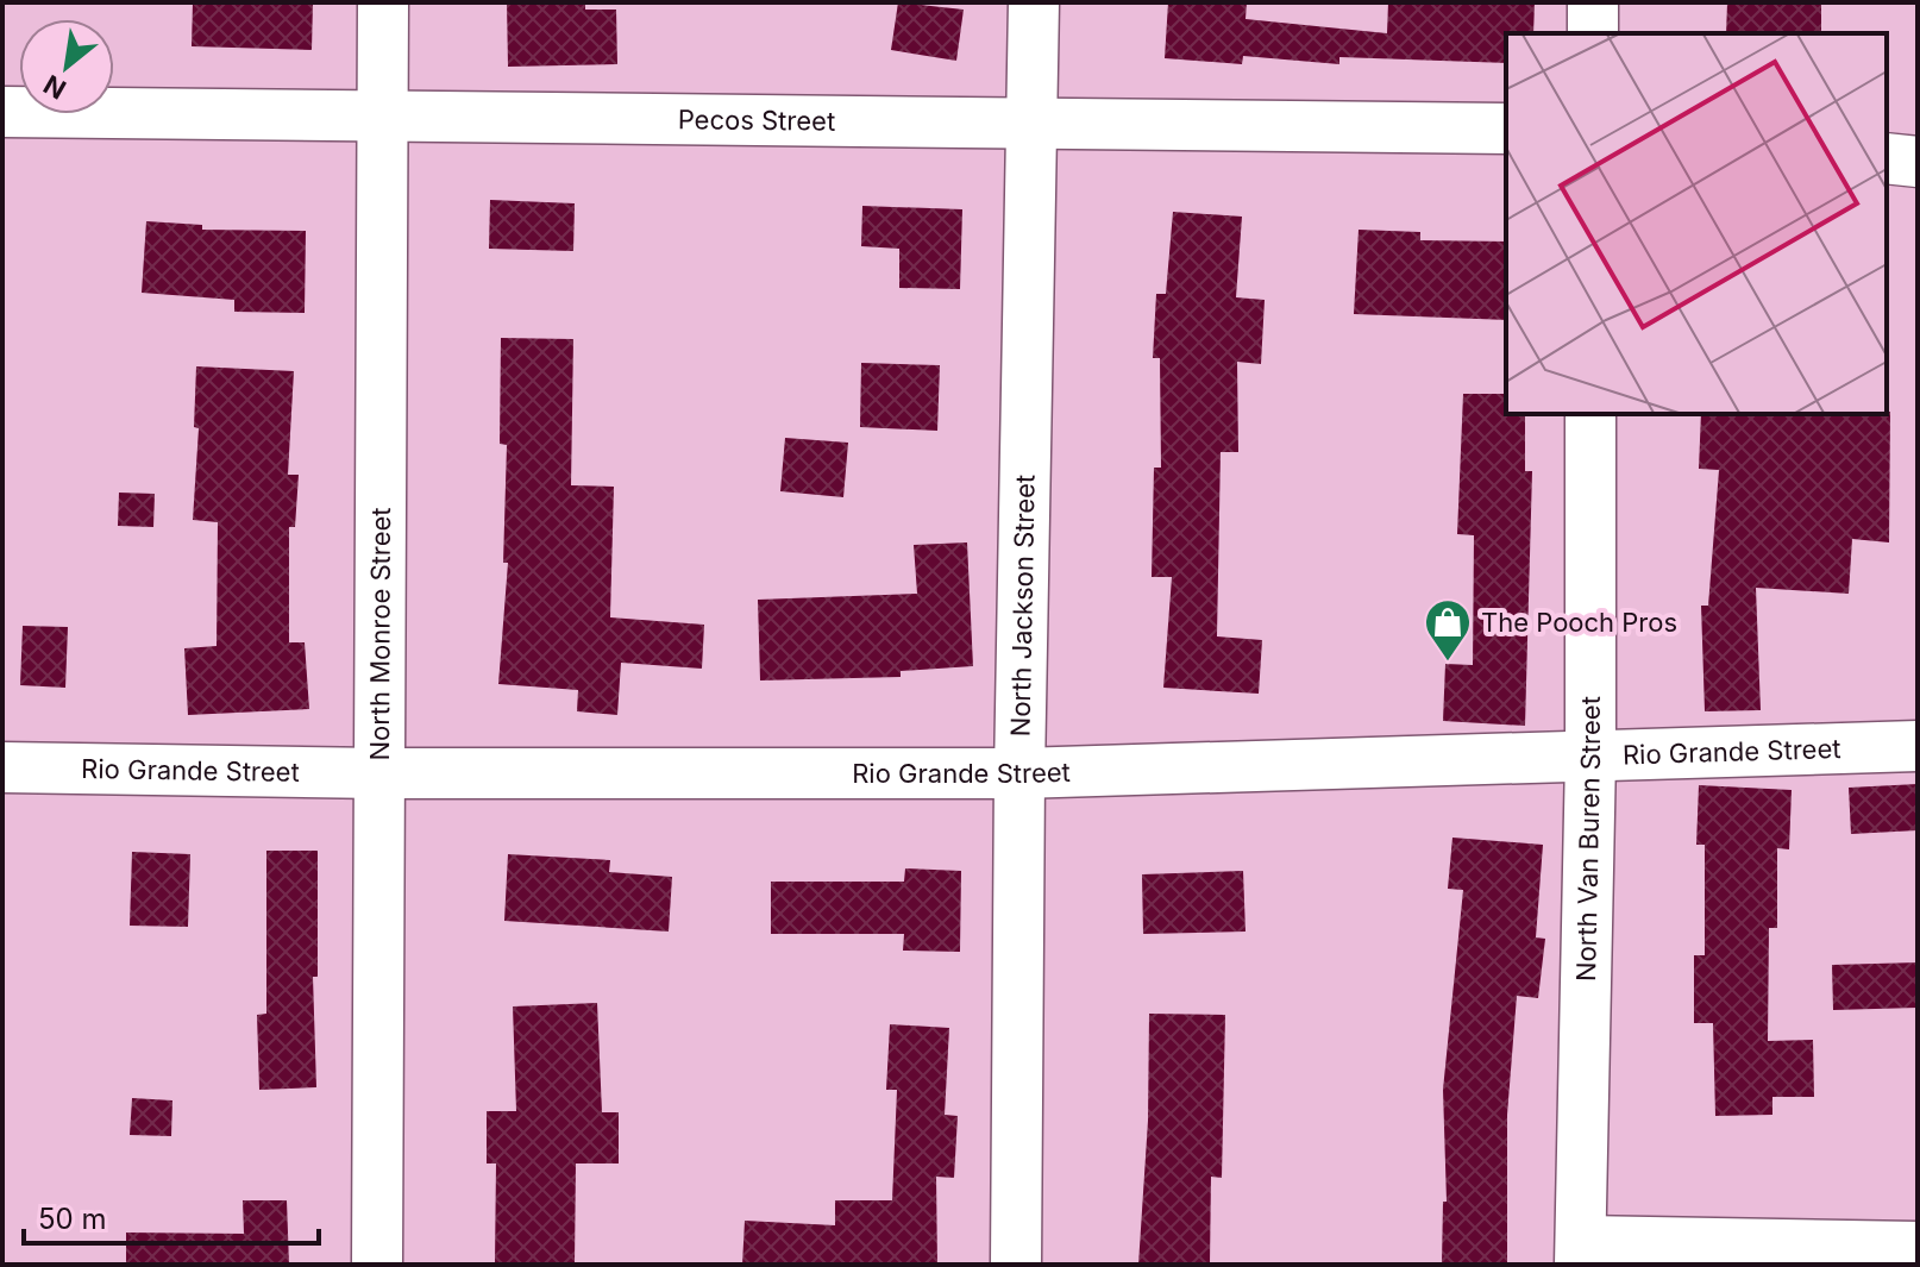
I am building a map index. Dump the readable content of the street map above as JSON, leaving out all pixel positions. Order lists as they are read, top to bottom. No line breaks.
{"streets":{"street":["Pecos Street","North Jackson Street","North Monroe Street","Rio Grande Street","North Van Buren Street"]},"crossings":[["Pecos Street","North Jackson Street"],["Pecos Street","North Monroe Street"],["North Jackson Street","Rio Grande Street"],["North Monroe Street","Rio Grande Street"],["Rio Grande Street","North Van Buren Street"]],"places":{"shop":["The Pooch Pros"]},"scale_bar":"50 m","north":"bottom left"}
